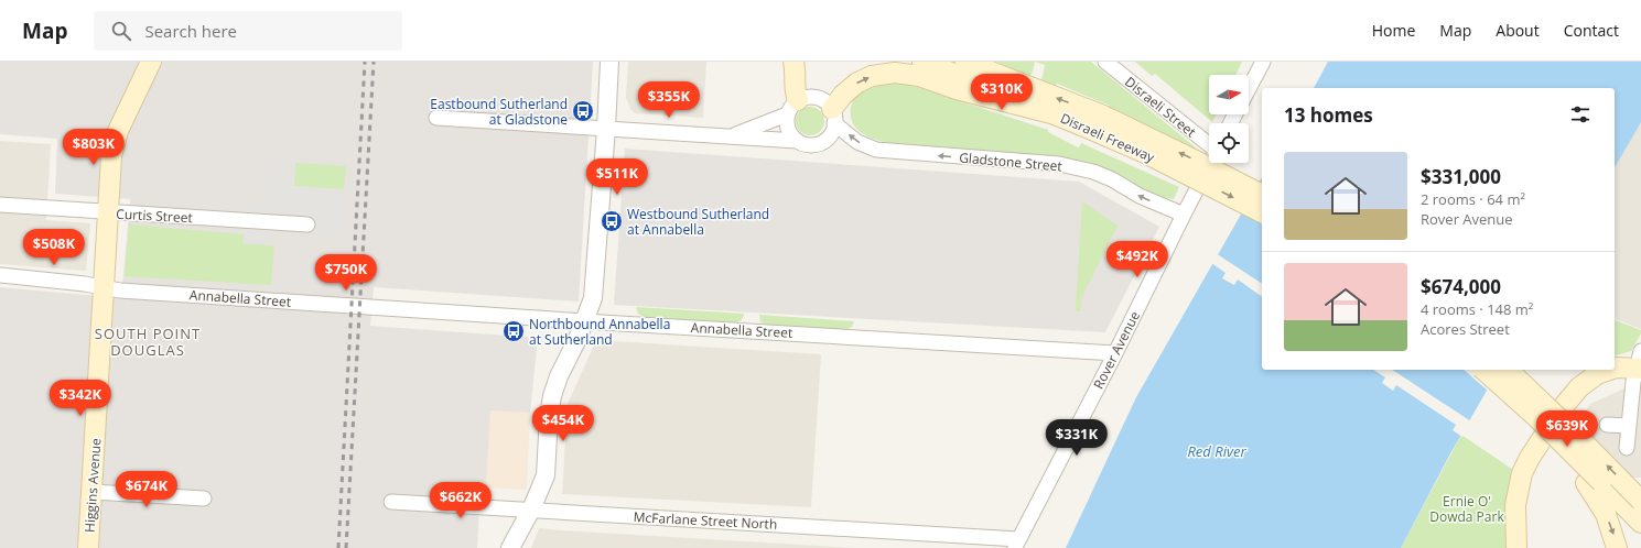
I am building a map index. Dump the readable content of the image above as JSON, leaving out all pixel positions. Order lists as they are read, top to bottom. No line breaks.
{"streets":{"main road":["Disraeli Freeway","Higgins Avenue"],"street":["Disraeli Street","Gladstone Street","Curtis Street","Annabella Street","Rover Avenue","McFarlane Street North"]},"crossings":[["Gladstone Street","Rover Avenue"],["Curtis Street","Higgins Avenue"],["Annabella Street","Rover Avenue"],["Annabella Street","Higgins Avenue"],["Rover Avenue","McFarlane Street North"]],"one_way":["Gladstone Street"],"districts":["SOUTH POINT DOUGLAS"],"water":["Red River"],"parks":["Ernie O' Dowda Park"],"places":{"bus stop":["Eastbound Sutherland at Gladstone","Westbound Sutherland at Annabella","Northbound Annabella at Sutherland"]},"north":"right","page":{"header":"Map","search":"Search here","nav":["Home","Map","About","Contact"],"price":["$310K","$355K","$803K","$511K","$508K","$492K","$750K","$342K","$454K","$639K","$331K","$674K","$662K"],"heading":"13 homes","list":[{"name":"$331,000","note":"2 rooms · 64 m² · Rover Avenue"},{"name":"$674,000","note":"4 rooms · 148 m² · Acores Street"}]}}
